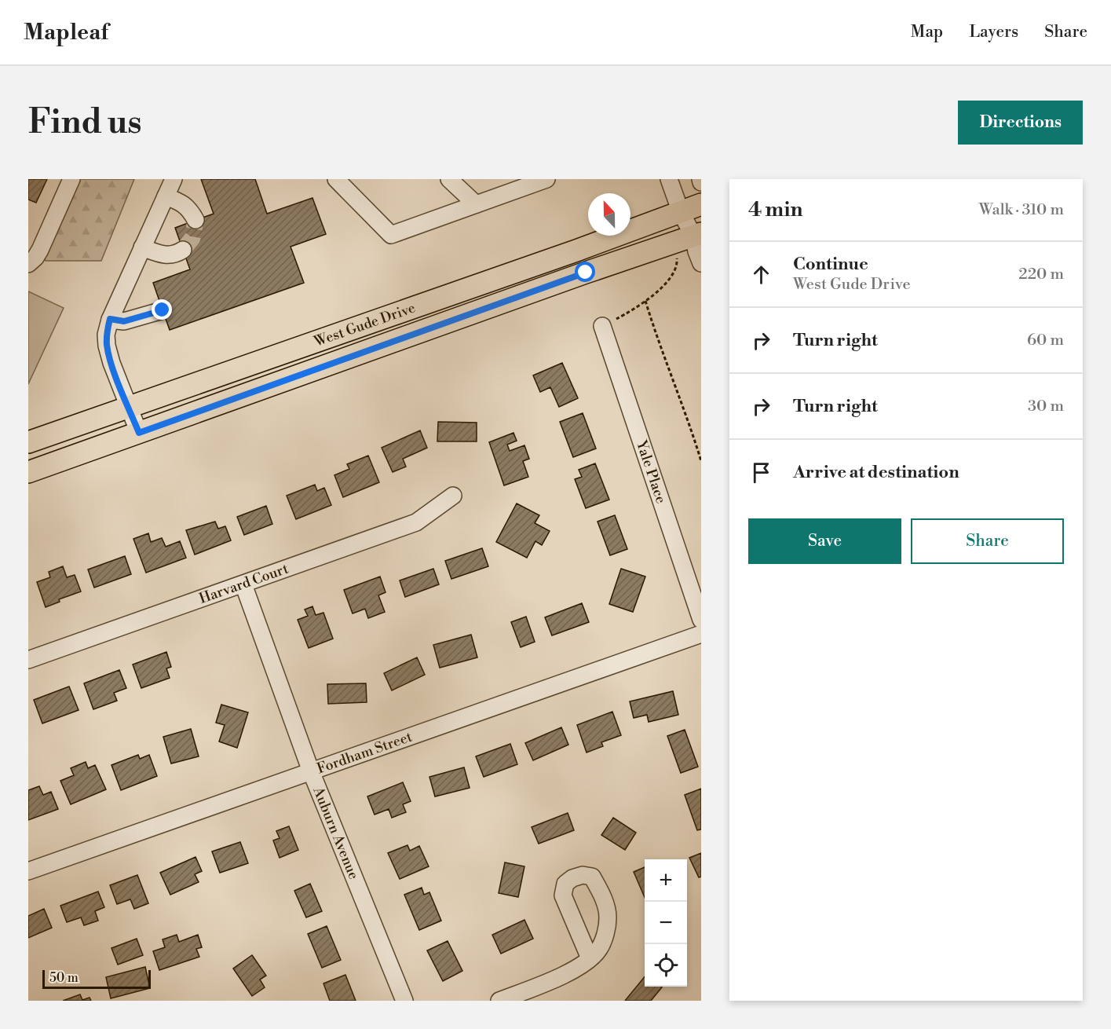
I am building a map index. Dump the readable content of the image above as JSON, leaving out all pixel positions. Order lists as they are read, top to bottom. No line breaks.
{"streets":{"main road":["West Gude Drive"],"street":["Yale Place","Harvard Court","Fordham Street","Auburn Avenue"]},"crossings":[["Harvard Court","Auburn Avenue"],["Fordham Street","Auburn Avenue"]],"scale_bar":"50 m","north":"top","page":{"header":"Mapleaf","nav":["Map","Layers","Share"],"buttons":["Directions",["Save","Share"]],"title":"Find us","heading":["4 min","Walk · 310 m"],"list":[["Continue","West Gude Drive","220 m"],["Turn right","60 m"],["Turn right","30 m"],"Arrive at destination"],"map_buttons":["+","−"],"scale":"50 m"}}
